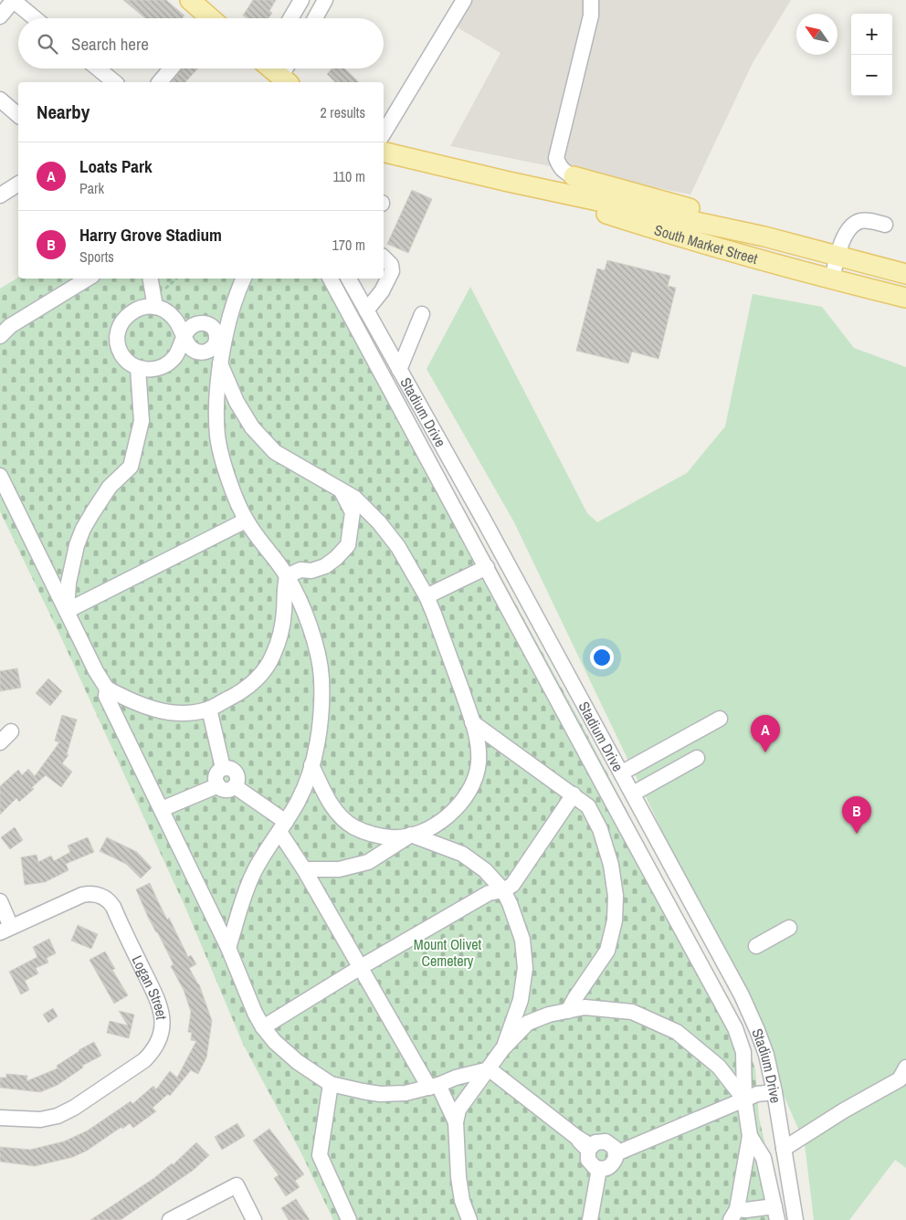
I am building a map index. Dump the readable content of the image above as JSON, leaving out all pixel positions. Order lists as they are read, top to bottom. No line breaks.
{"streets":{"main road":["South Market Street"],"street":["Stadium Drive","Logan Street"]},"parks":["Mount Olivet Cemetery"],"north":"top left","page":{"map_buttons":["+","−"],"search":"Search here","heading":["Nearby","2 results"],"list":[{"mark":"A","name":"Loats Park","note":"Park","value":"110 m"},{"mark":"B","name":"Harry Grove Stadium","note":"Sports","value":"170 m"}],"pins":["A","B"]}}
